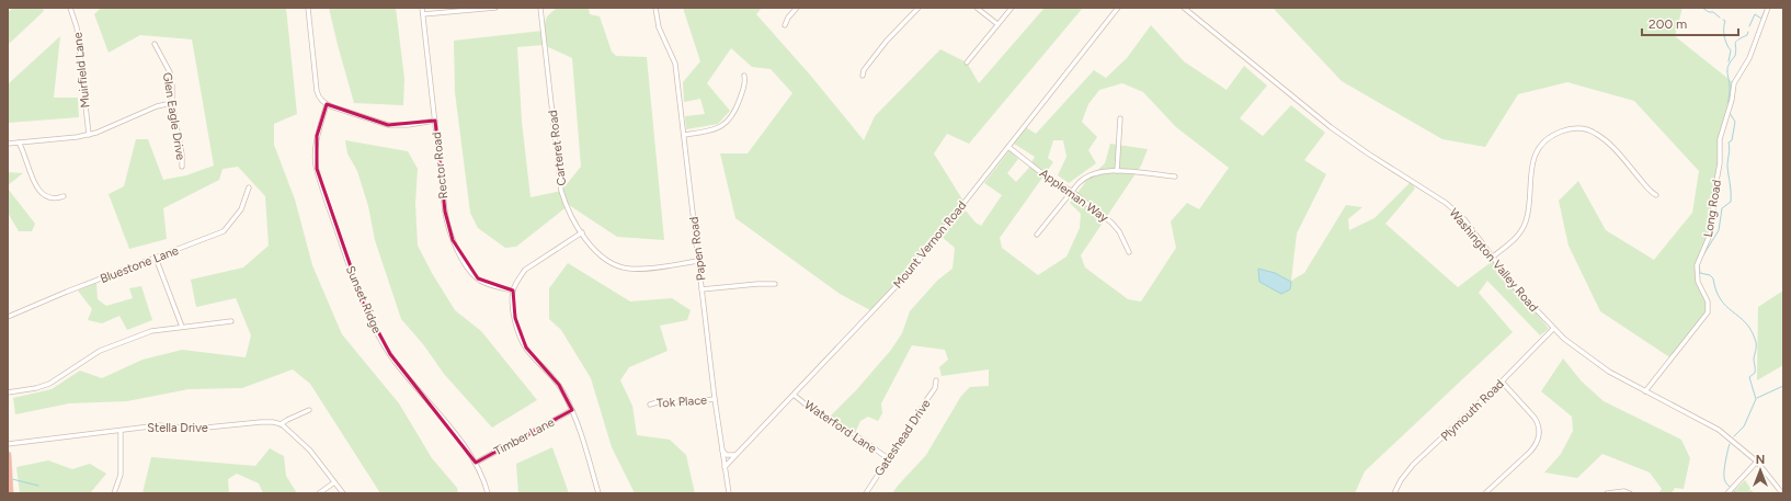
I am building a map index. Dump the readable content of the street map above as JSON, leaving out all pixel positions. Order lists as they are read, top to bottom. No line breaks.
{"streets":{"street":["Muirfield Lane","Glen Eagle Drive","Carteret Road","Rector Road","Appleman Way","Long Road","Mount Vernon Road","Papen Road","Washington Valley Road","Bluestone Lane","Sunset Ridge","Tok Place","Plymouth Road","Waterford Lane","Stella Drive","Timber Lane","Gateshead Drive"]},"crossings":[["Carteret Road","Papen Road"],["Appleman Way","Mount Vernon Road"],["Long Road","Washington Valley Road"],["Mount Vernon Road","Papen Road"],["Mount Vernon Road","Waterford Lane"],["Papen Road","Tok Place"],["Washington Valley Road","Plymouth Road"],["Sunset Ridge","Timber Lane"],["Waterford Lane","Gateshead Drive"]],"scale_bar":"200 m","north":"top"}
